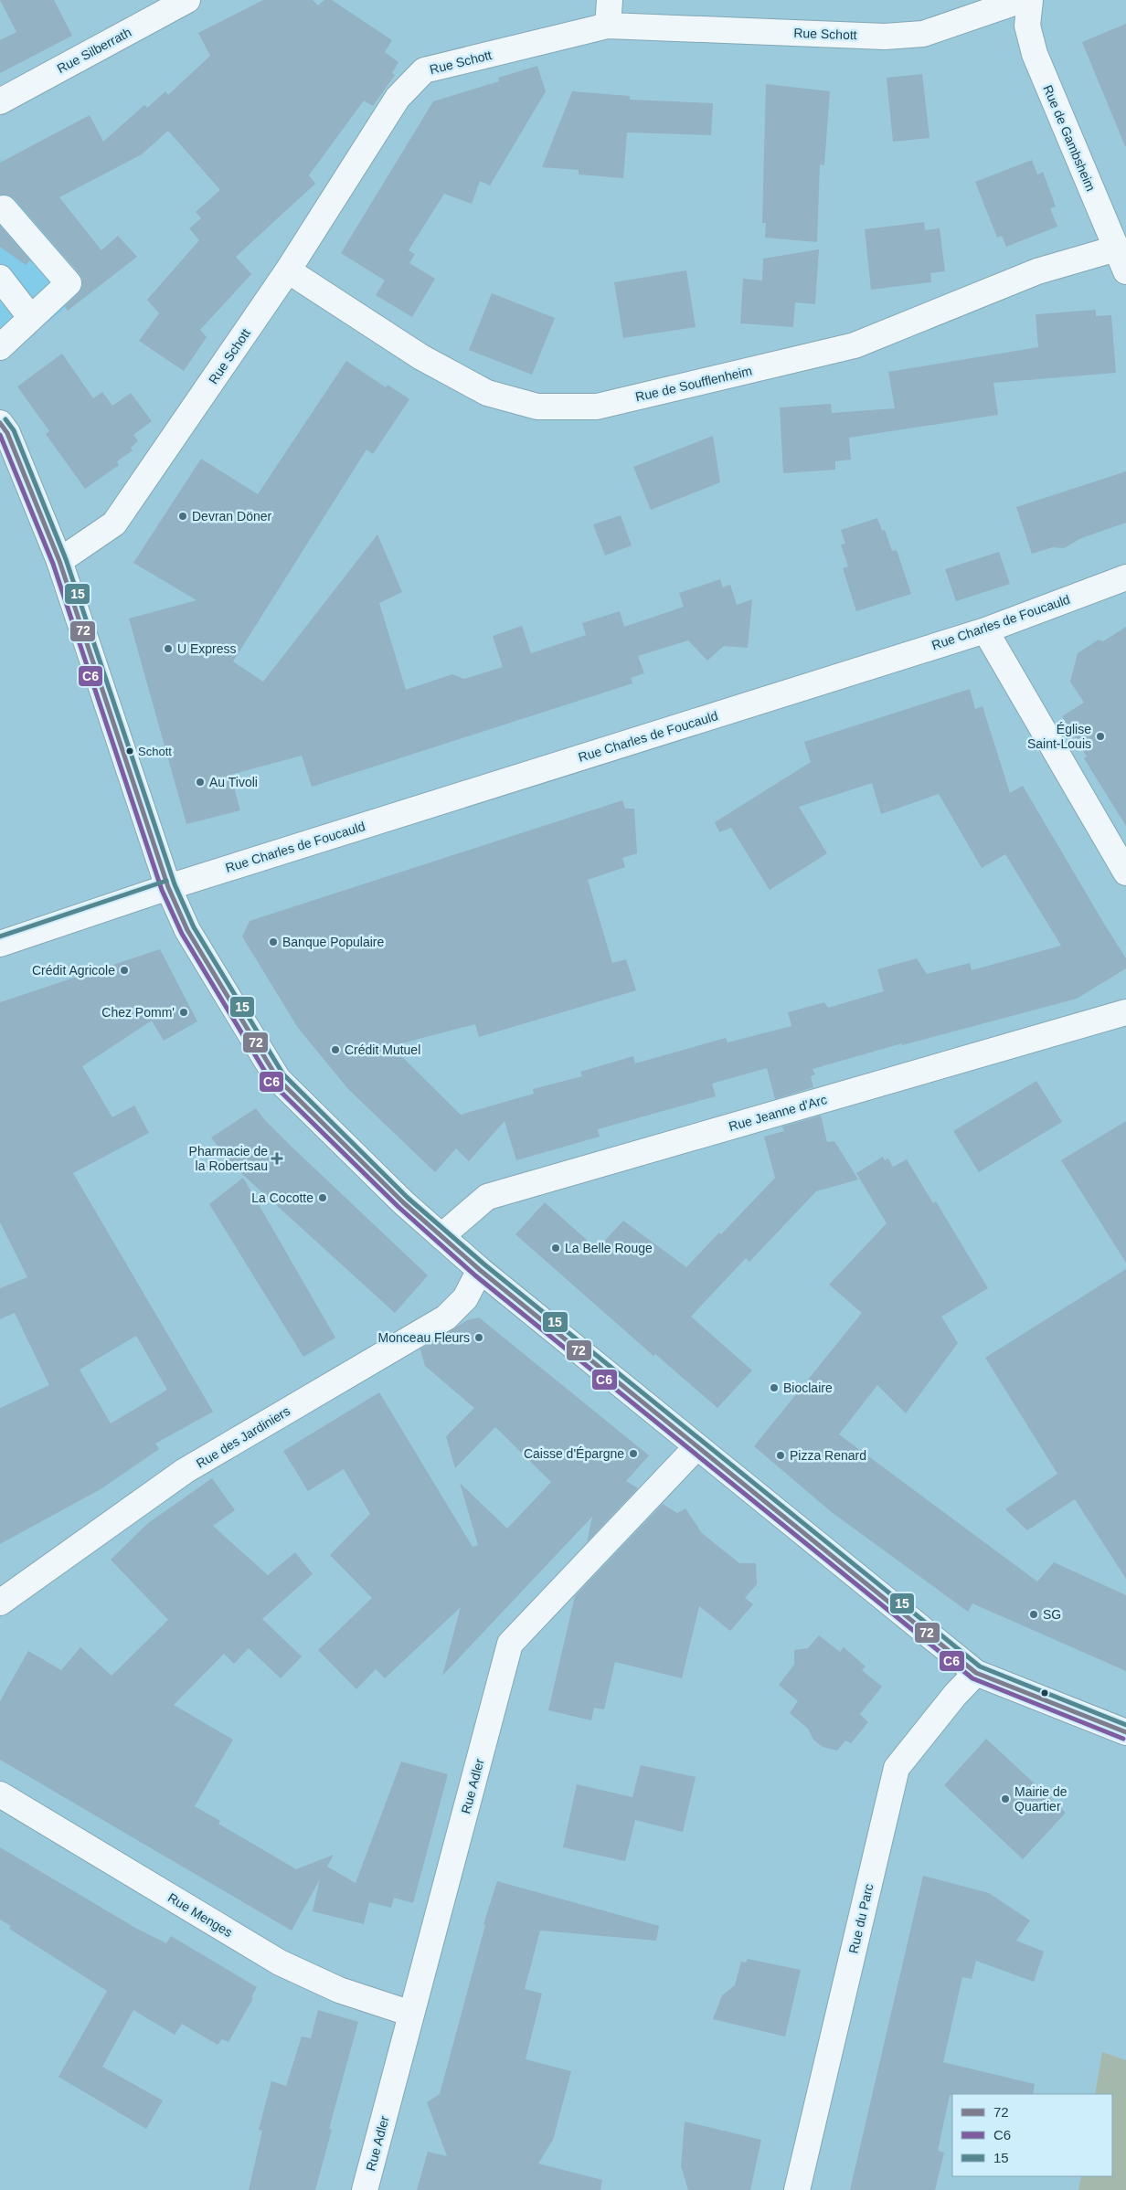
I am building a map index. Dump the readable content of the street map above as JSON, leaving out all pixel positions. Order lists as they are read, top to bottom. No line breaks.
{"streets":{"street":["Rue Schott","Rue Silberrath","Rue de Gambsheim","Rue de Soufflenheim","Rue Charles de Foucauld","Rue Jeanne d'Arc","Rue des Jardiniers","Rue Adler","Rue Menges","Rue du Parc"]},"crossings":[["Rue Schott","Rue de Soufflenheim"],["Rue de Gambsheim","Rue de Soufflenheim"],["Rue Adler","Rue Menges"]],"places":{"other":["Devran Döner","U Express","Église Saint-Louis","Schott","Au Tivoli","Banque Populaire","Crédit Agricole","Chez Pomm'","Crédit Mutuel","La Cocotte","La Belle Rouge","Monceau Fleurs","Bioclaire","Caisse d'Épargne","Pizza Renard","SG","Mairie de Quartier"],"health":["Pharmacie de la Robertsau"]},"lines":["transit line 15","transit line 72","transit line C6"],"legend":["72","C6","15"]}
